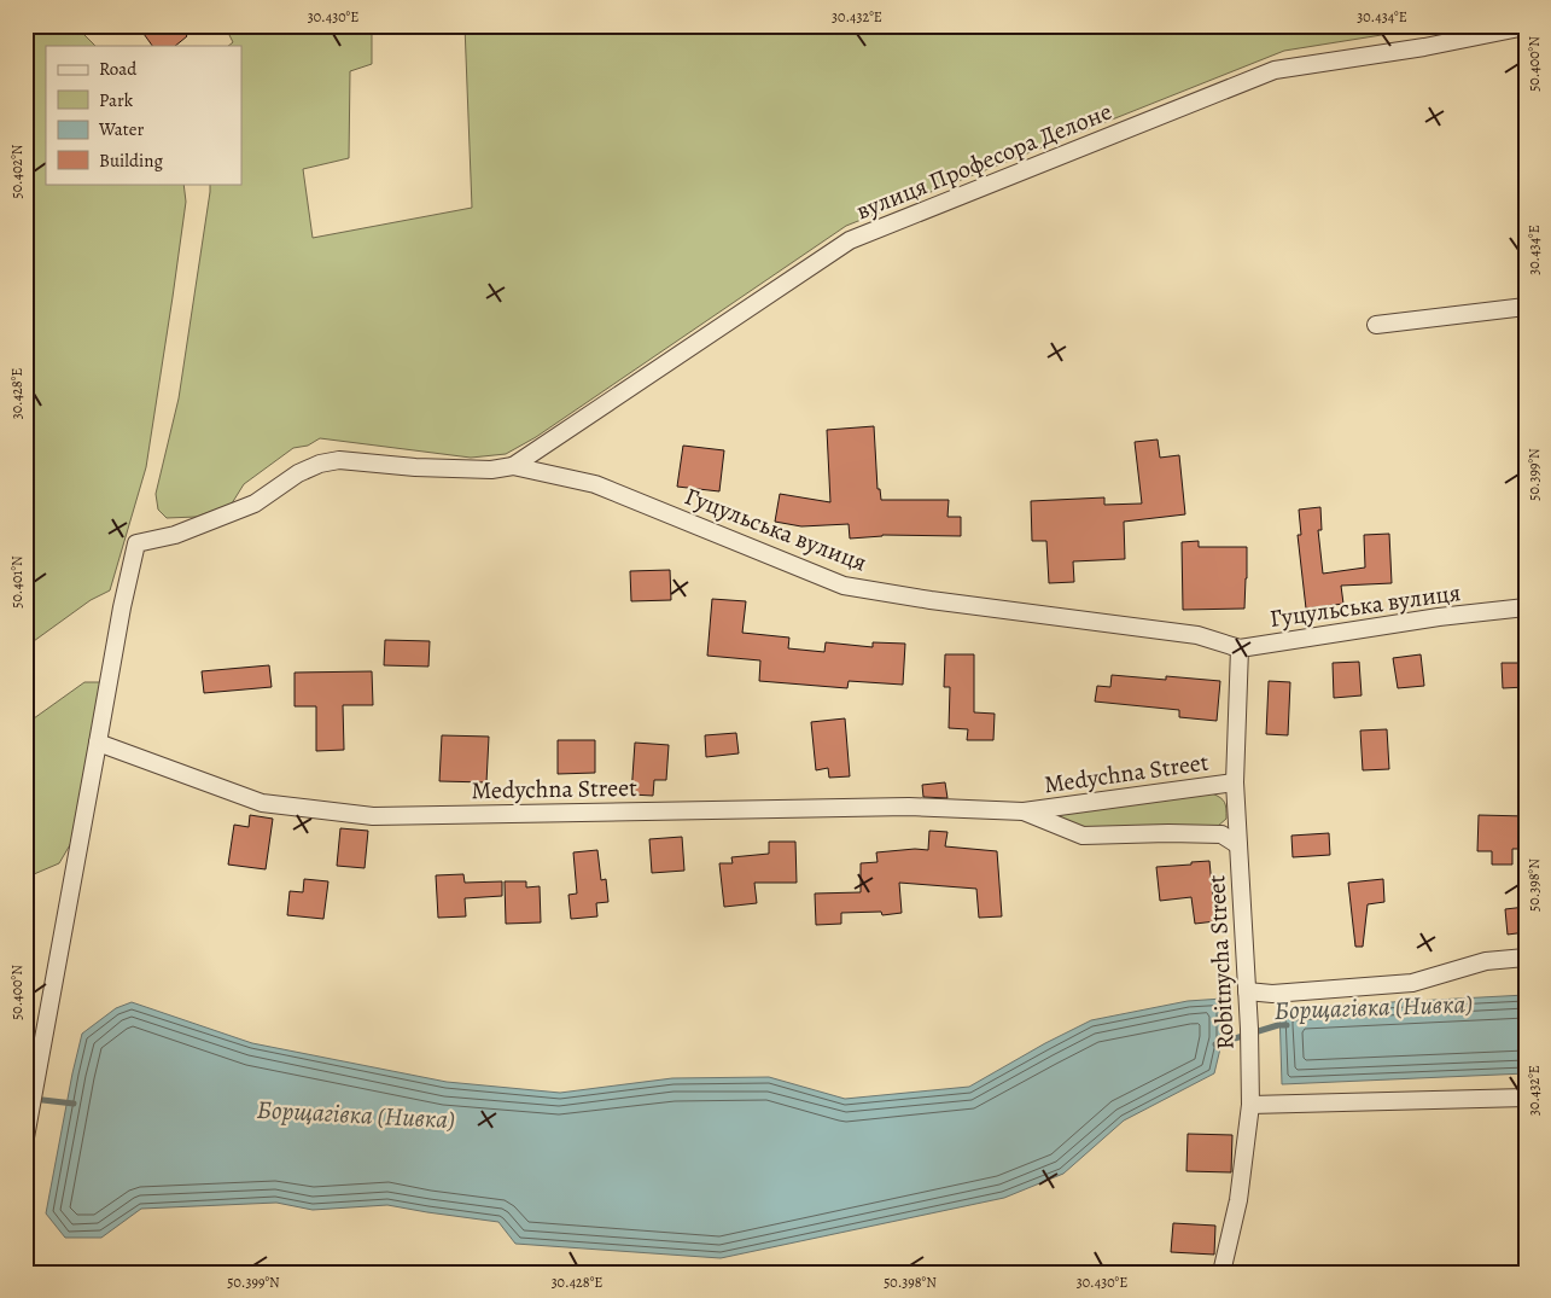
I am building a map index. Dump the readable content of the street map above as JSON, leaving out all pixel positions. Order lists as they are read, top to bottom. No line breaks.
{"streets":{"street":["вулиця Професора Делоне","Гуцульська вулиця","Medychna Street","Robitnycha Street"]},"crossings":[["вулиця Професора Делоне","Гуцульська вулиця"],["Гуцульська вулиця","Medychna Street"],["Гуцульська вулиця","Robitnycha Street"],["Medychna Street","Robitnycha Street"]],"water":["Борщагівка (Нивка)"],"legend":["Road","Park","Water","Building"],"coordinates":["30.430°E","30.432°E","30.434°E","50.400°N","50.402°N","30.428°E","50.399°N","50.401°N","50.398°N"]}
